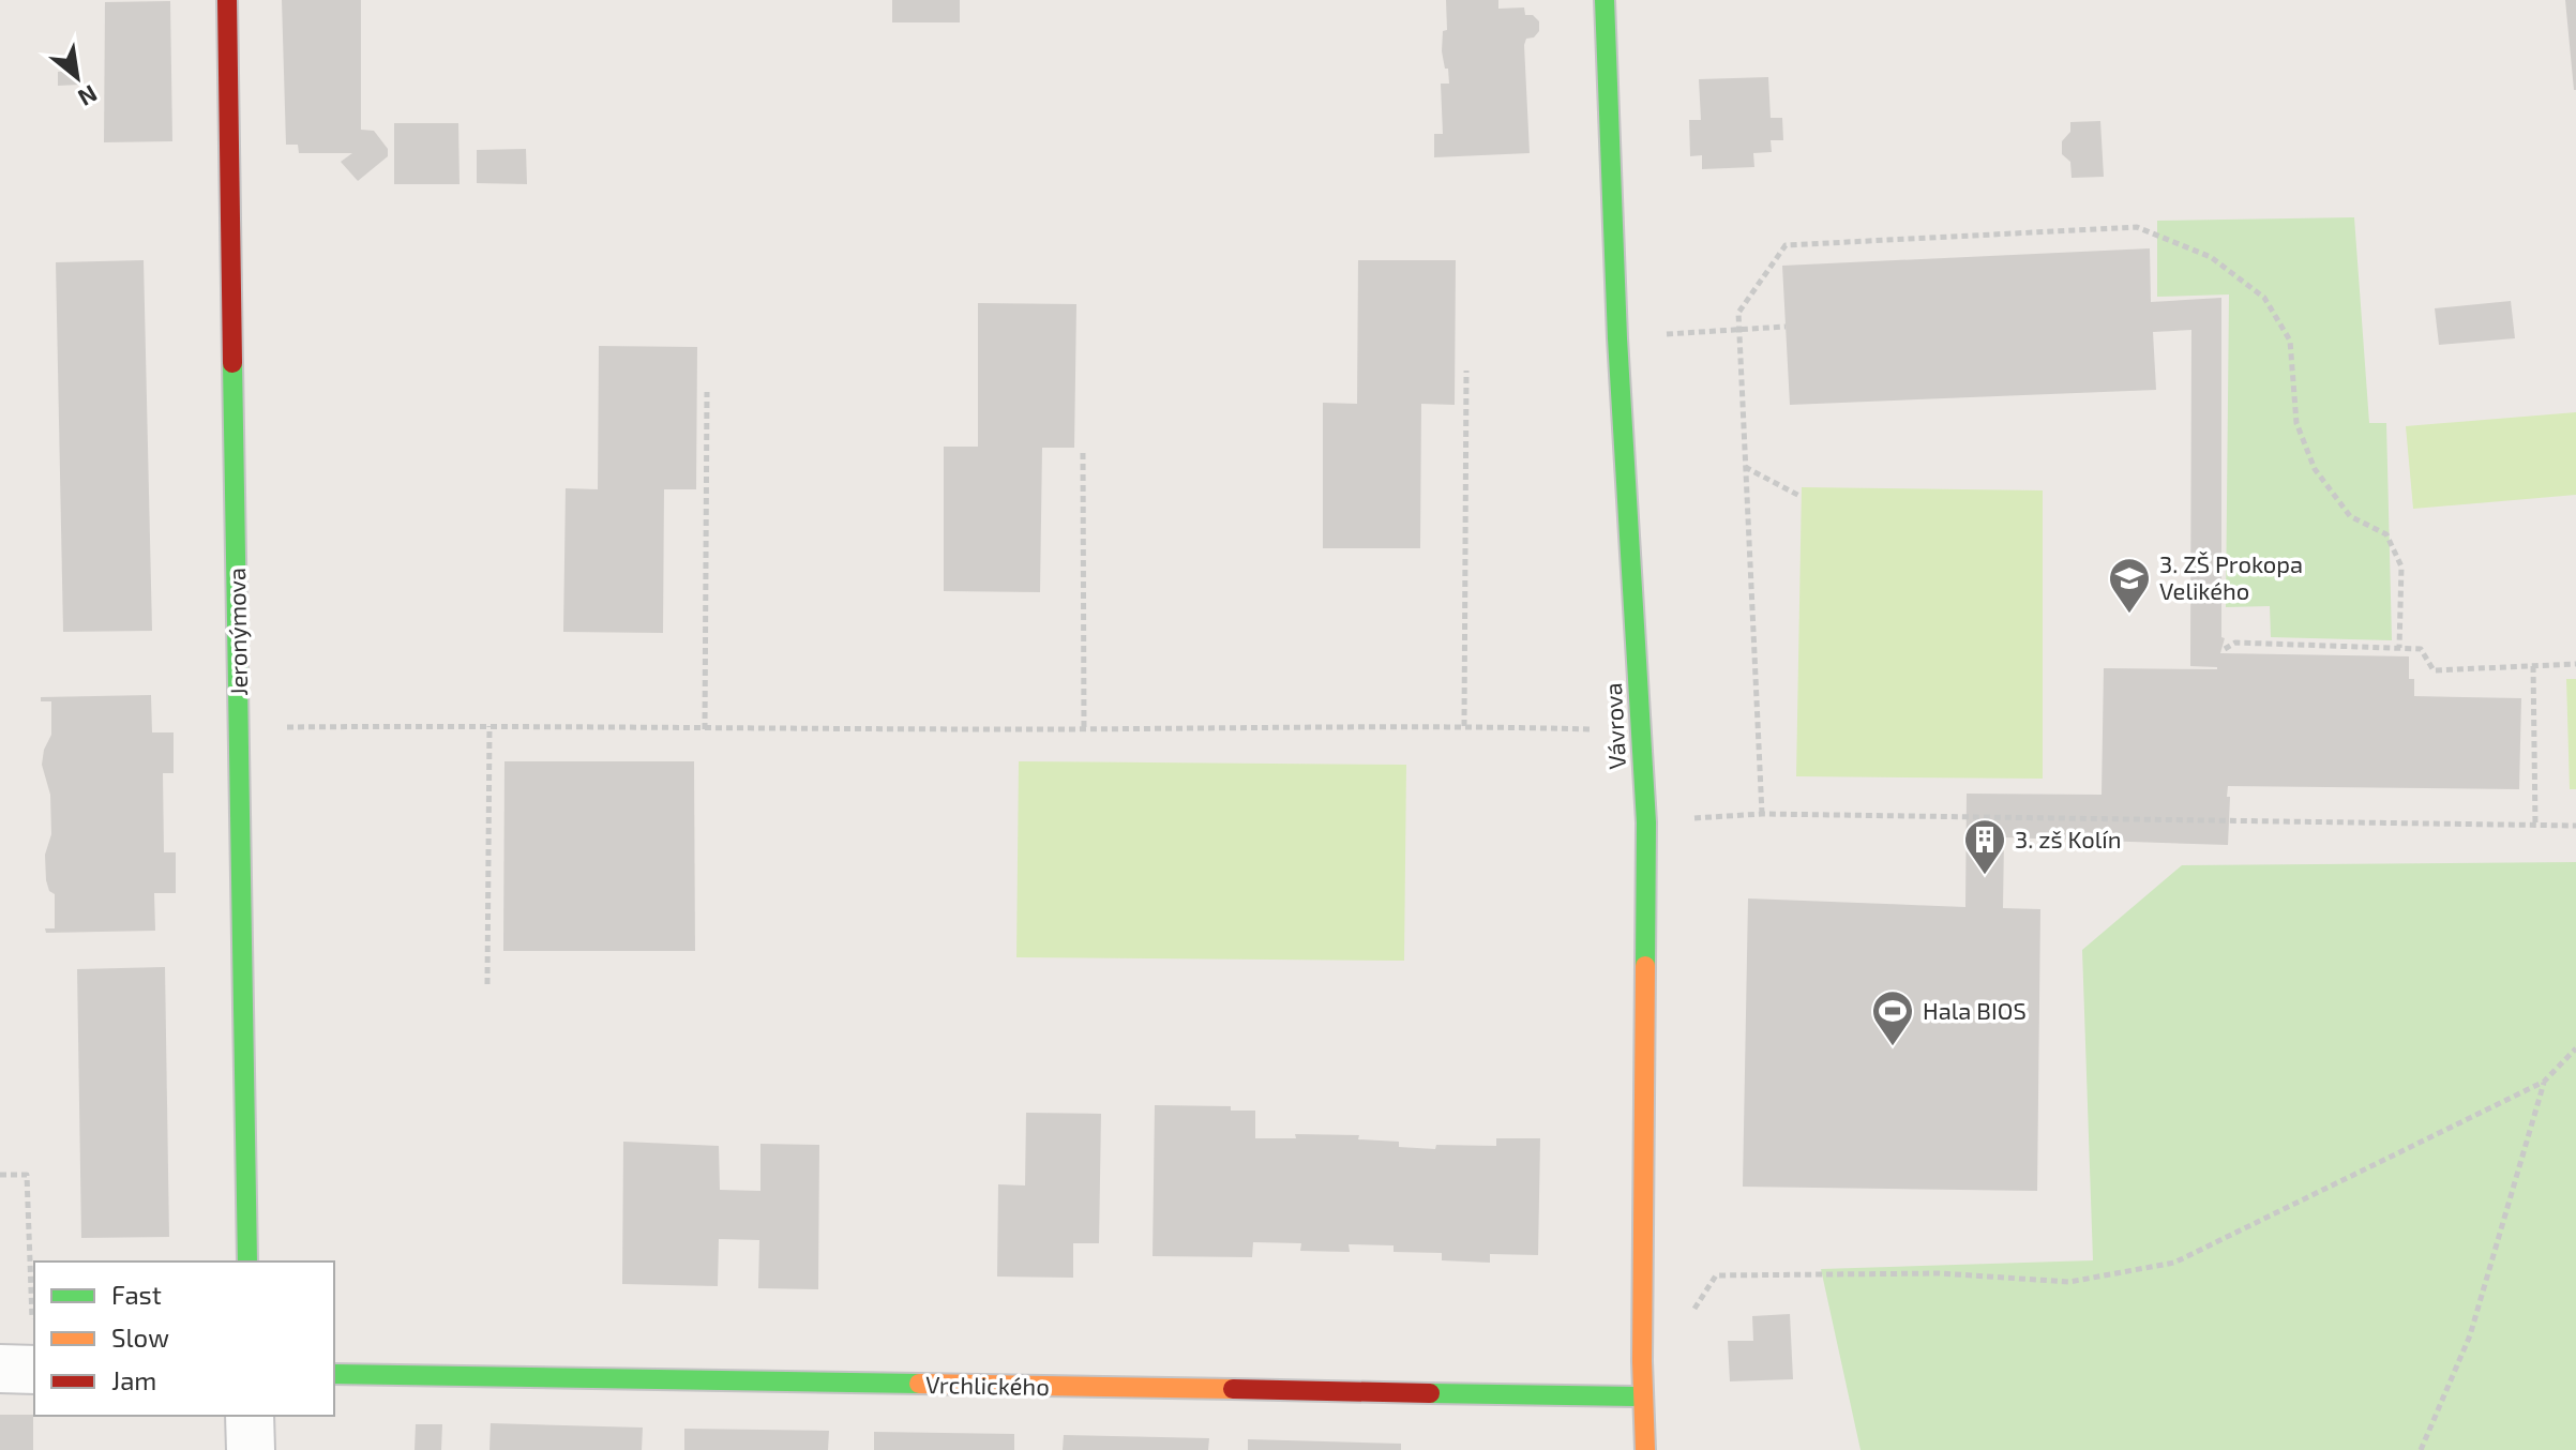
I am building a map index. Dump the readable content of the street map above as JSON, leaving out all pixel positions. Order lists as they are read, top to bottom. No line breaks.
{"streets":{"street":["Jeronýmova","Vávrova","Vrchlického"]},"crossings":[["Vávrova","Vrchlického"]],"places":{"school or university":["3. ZŠ Prokopa Velikého"],"building":["3. zš Kolín"],"sports":["Hala BIOS"]},"legend":["Fast","Slow","Jam"],"north":"bottom right"}
